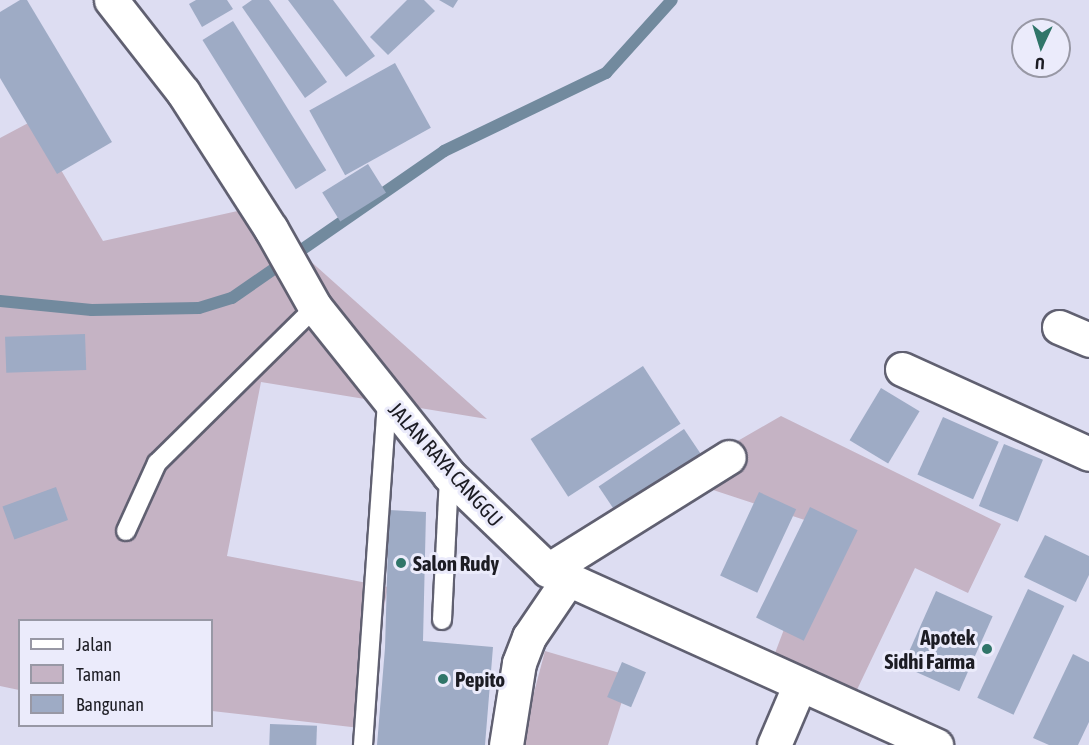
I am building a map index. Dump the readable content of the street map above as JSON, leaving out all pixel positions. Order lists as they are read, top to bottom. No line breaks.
{"streets":{"main road":["JALAN RAYA CANGGU"]},"places":["Salon Rudy","Apotek Sidhi Farma","Pepito"],"legend":["Jalan","Taman","Bangunan"],"north":"bottom"}
